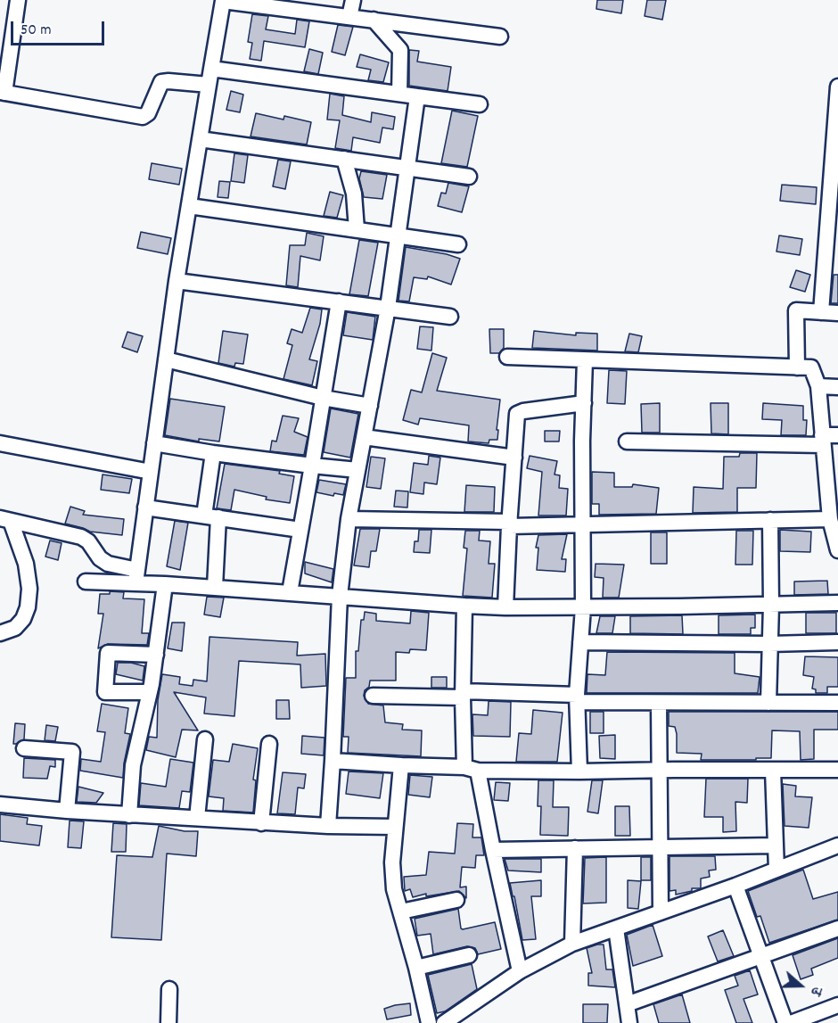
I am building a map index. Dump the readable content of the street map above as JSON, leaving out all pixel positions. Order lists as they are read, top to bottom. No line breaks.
{"scale_bar":"50 m","north":"right"}
